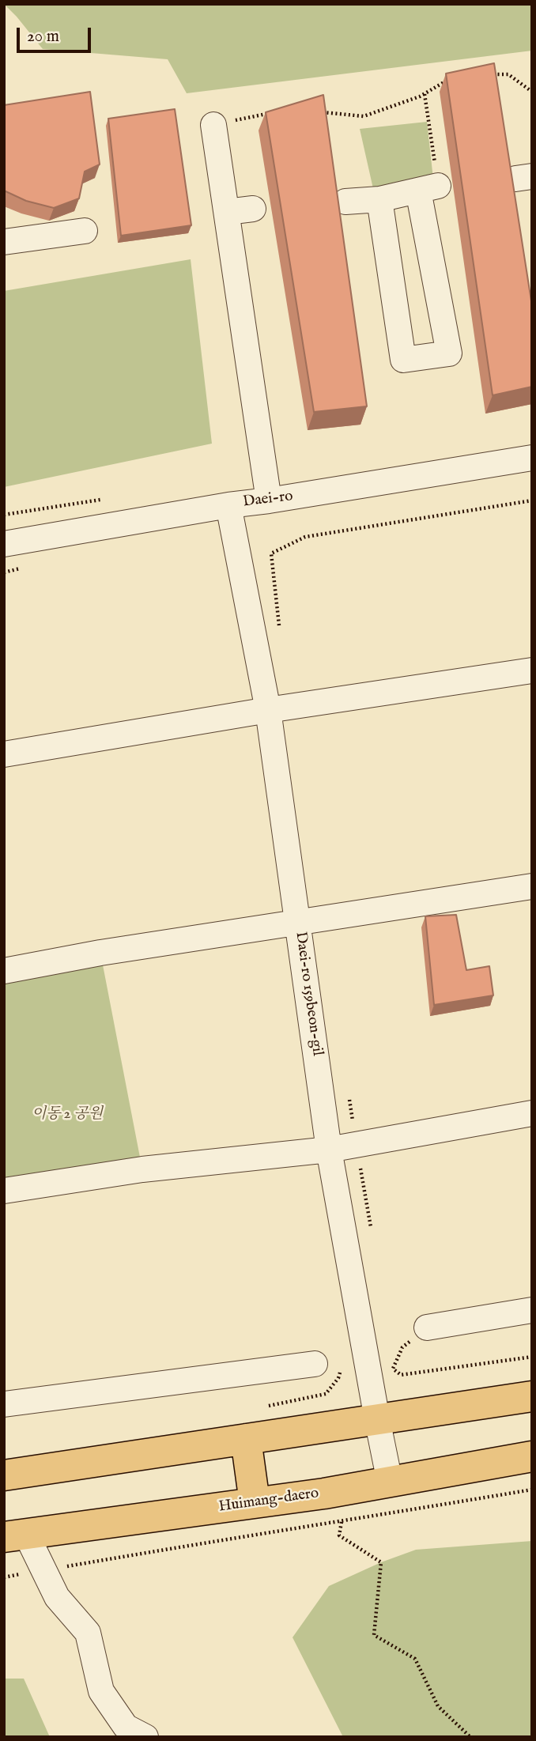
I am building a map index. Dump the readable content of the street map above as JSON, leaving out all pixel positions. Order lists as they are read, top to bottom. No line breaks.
{"streets":{"main road":["Huimang-daero"],"street":["Daei-ro","Daei-ro 159beon-gil"]},"crossings":[["Daei-ro","Daei-ro 159beon-gil"],["Daei-ro 159beon-gil","Huimang-daero"]],"parks":["이동 2 공원"],"scale_bar":"20 m"}
